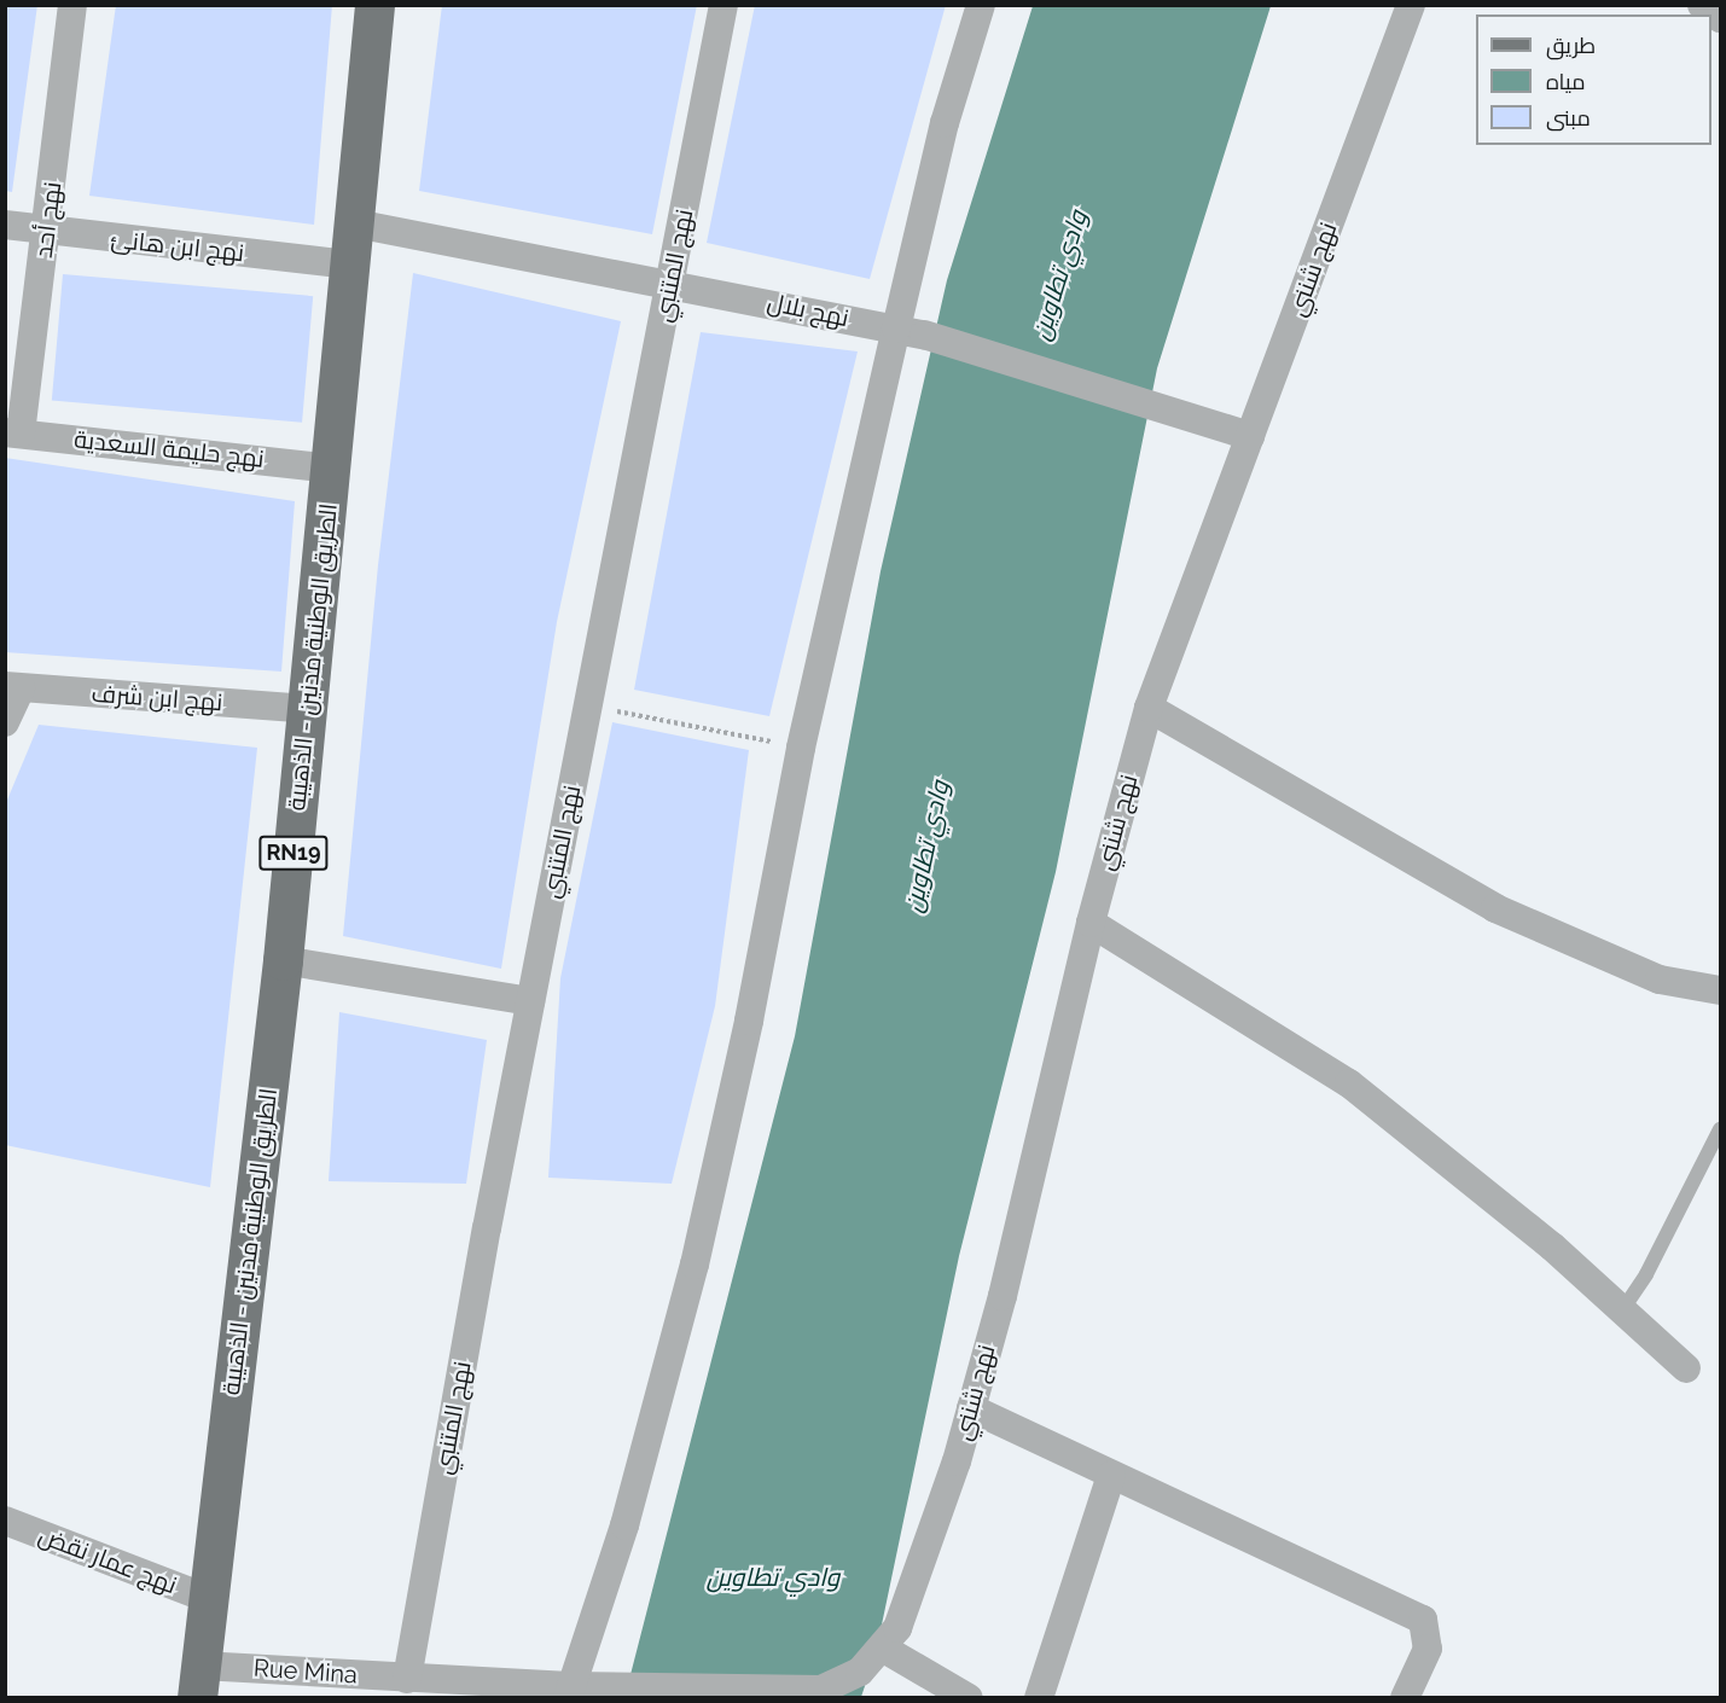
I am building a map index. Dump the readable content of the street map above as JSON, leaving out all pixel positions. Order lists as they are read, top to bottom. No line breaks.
{"streets":{"main road":["الطريق الوطنية مدنين - الذهيبة","RN19"],"street":["نهج أحد","نهج ابن هانئ","نهج المتنبي","نهج شنني","نهج بلال","نهج حليمة السعدية","نهج ابن شرف","نهج عمار نقض","Rue Mina"]},"crossings":[["نهج أحد","نهج ابن هانئ"],["نهج أحد","نهج حليمة السعدية"],["نهج ابن هانئ","الطريق الوطنية مدنين - الذهيبة"],["نهج المتنبي","نهج بلال"],["نهج المتنبي","Rue Mina"],["نهج شنني","نهج بلال"],["نهج شنني","Rue Mina"],["نهج بلال","الطريق الوطنية مدنين - الذهيبة"],["نهج حليمة السعدية","الطريق الوطنية مدنين - الذهيبة"],["الطريق الوطنية مدنين - الذهيبة","نهج ابن شرف"],["الطريق الوطنية مدنين - الذهيبة","نهج عمار نقض"],["الطريق الوطنية مدنين - الذهيبة","Rue Mina"]],"water":["وادي تطاوين"],"legend":["طريق","مياه","مبنى"]}
